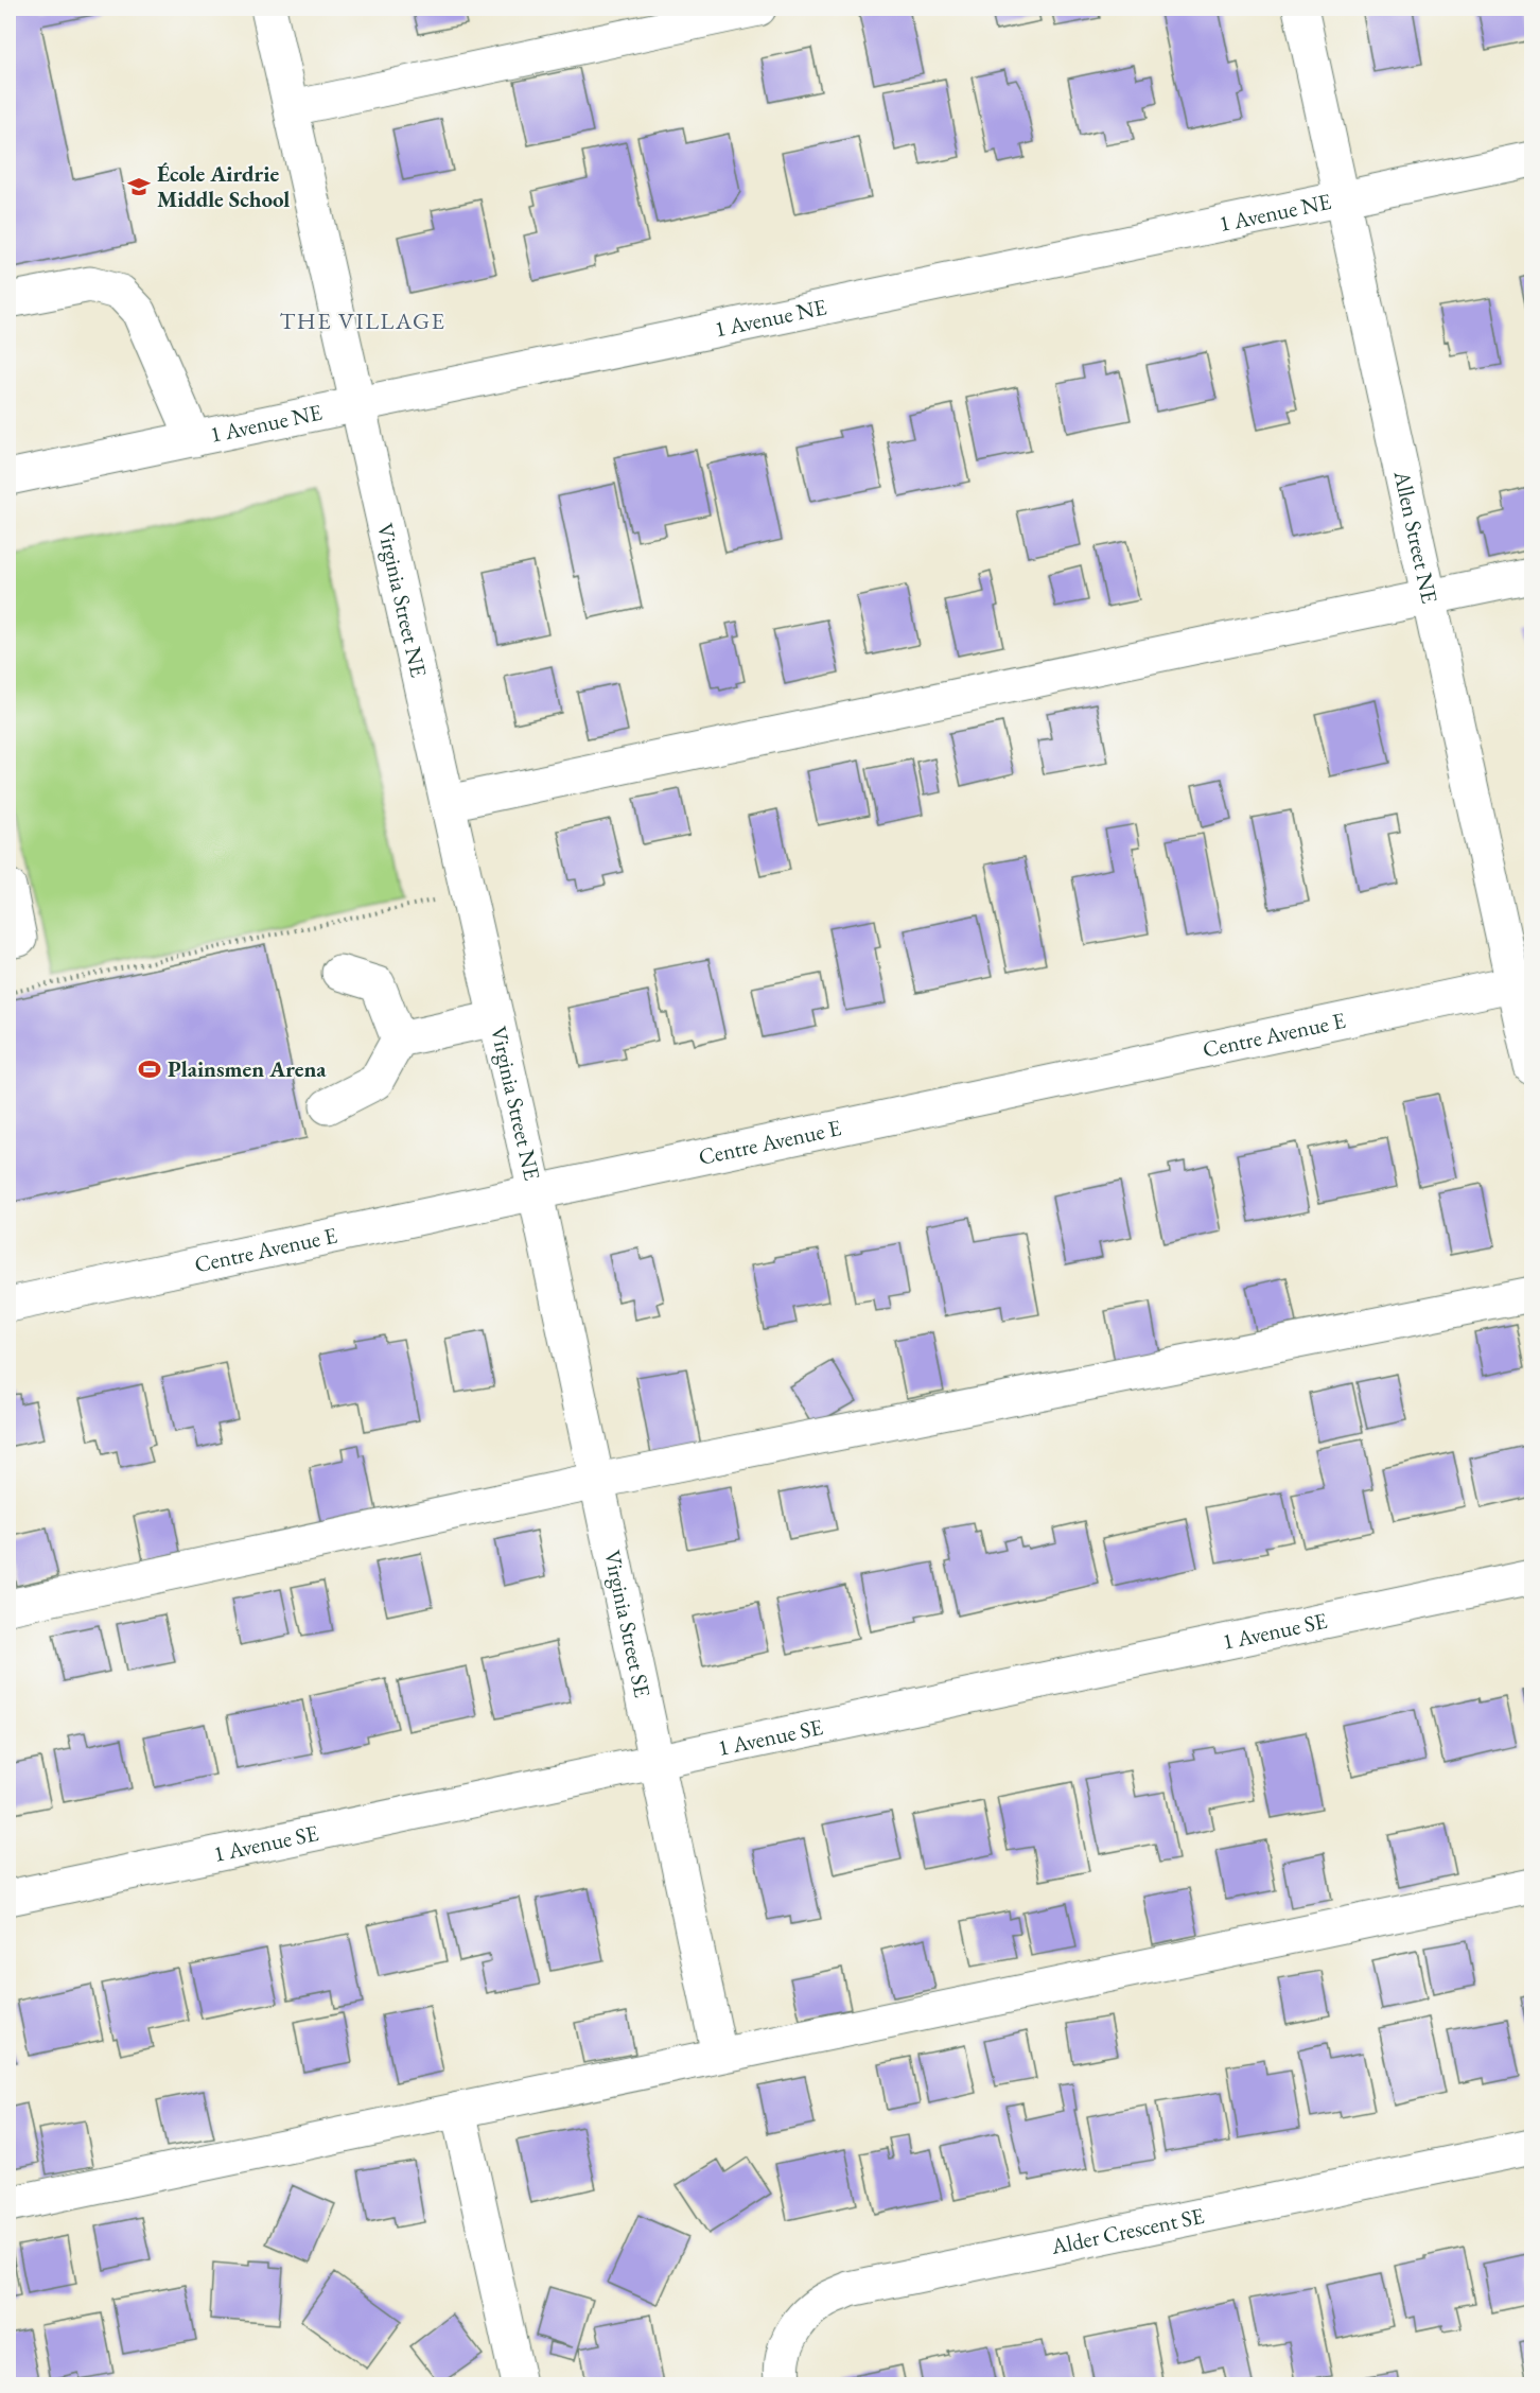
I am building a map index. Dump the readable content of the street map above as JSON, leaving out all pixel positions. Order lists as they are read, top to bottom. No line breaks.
{"streets":{"street":["1 Avenue NE","Allen Street NE","Virginia Street NE","Centre Avenue E","Virginia Street SE","1 Avenue SE","Alder Crescent SE"]},"crossings":[["1 Avenue NE","Allen Street NE"],["1 Avenue NE","Virginia Street NE"],["Allen Street NE","Centre Avenue E"],["Virginia Street NE","Centre Avenue E"],["Virginia Street NE","Virginia Street SE"],["Centre Avenue E","Virginia Street SE"],["Virginia Street SE","1 Avenue SE"]],"districts":["THE VILLAGE"],"places":{"school or university":["École Airdrie Middle School"],"sports":["Plainsmen Arena"]}}
